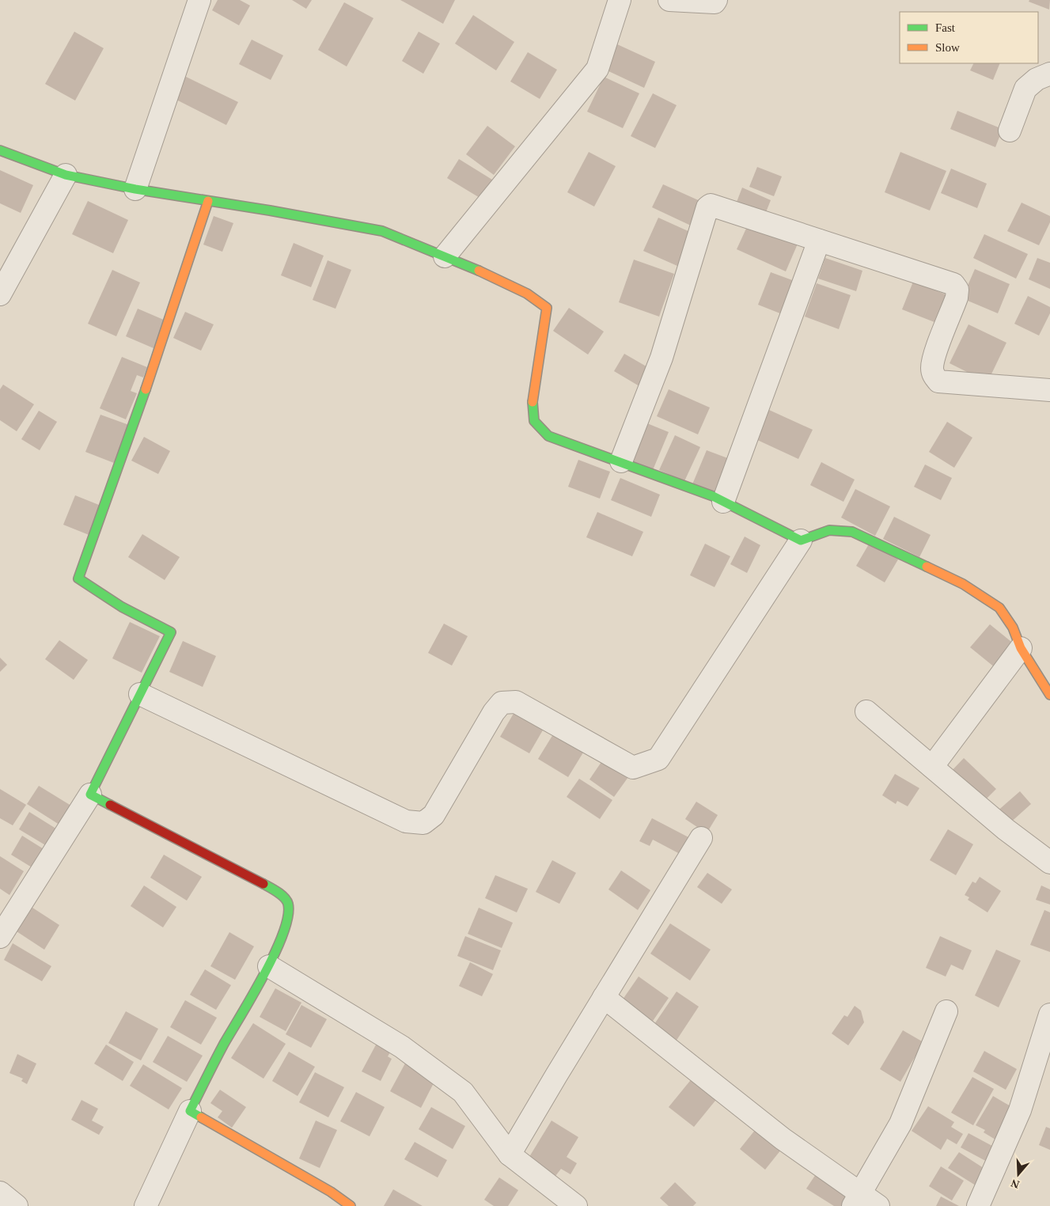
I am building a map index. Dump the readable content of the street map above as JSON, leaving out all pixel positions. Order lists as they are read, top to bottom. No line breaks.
{"legend":["Fast","Slow"],"north":"bottom"}
